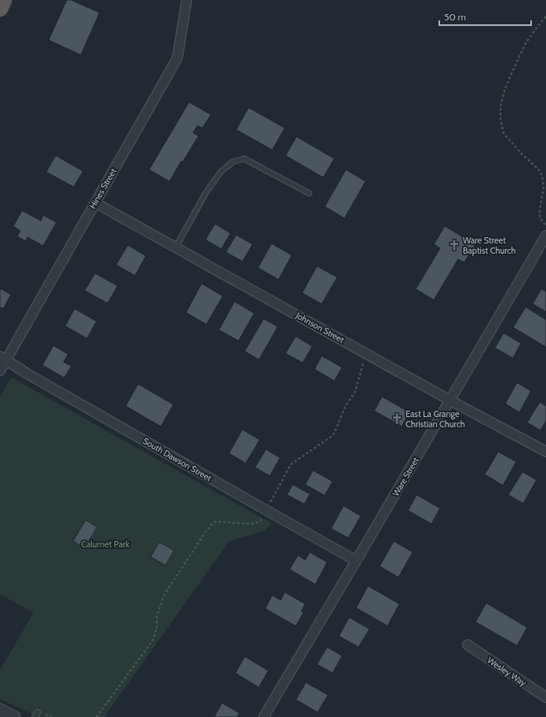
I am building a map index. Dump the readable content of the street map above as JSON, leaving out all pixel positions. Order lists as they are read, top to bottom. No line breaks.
{"streets":{"street":["Hines Street","Johnson Street","South Dawson Street","Ware Street","Wesley Way"]},"crossings":[["Hines Street","Johnson Street"],["Hines Street","South Dawson Street"],["Johnson Street","Ware Street"],["South Dawson Street","Ware Street"]],"parks":["Calumet Park"],"places":{"church":["Ware Street Baptist Church","East La Grange Christian Church"]},"scale_bar":"50 m"}
